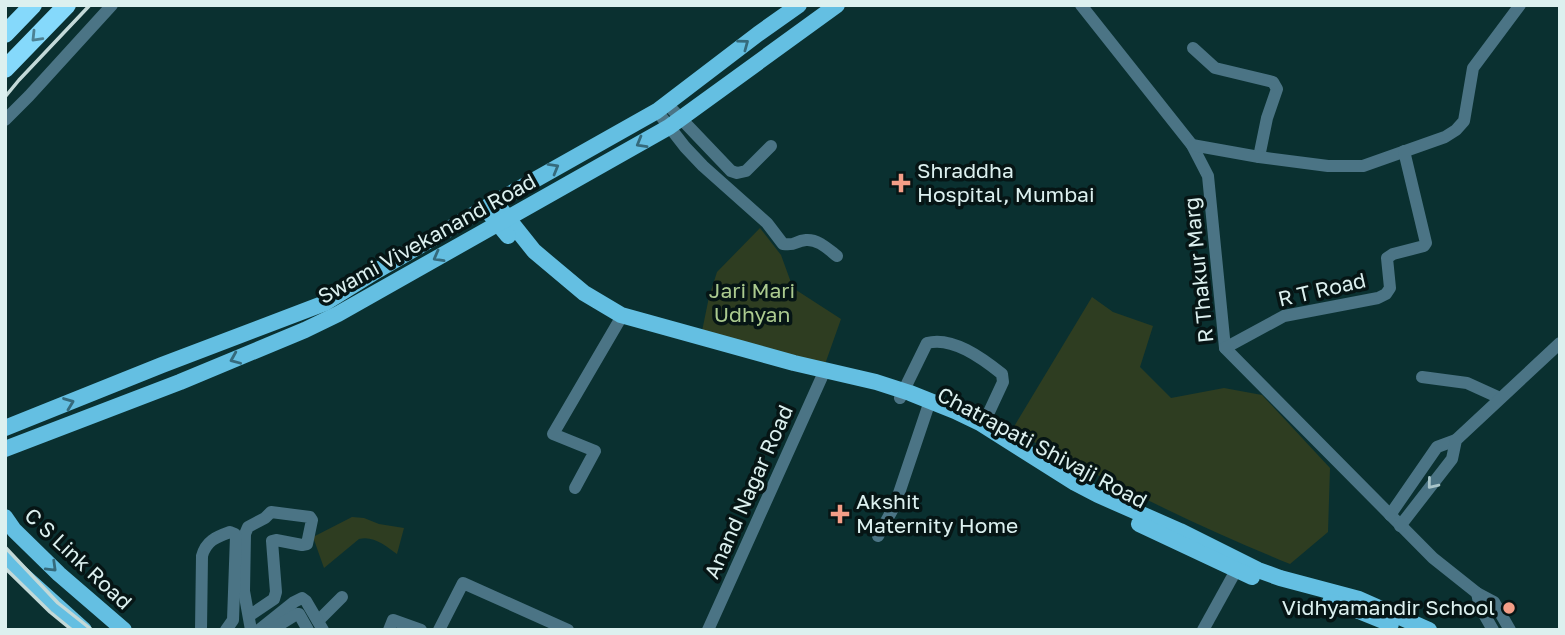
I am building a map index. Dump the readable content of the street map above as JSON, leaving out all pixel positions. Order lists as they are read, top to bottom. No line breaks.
{"streets":{"main road":["Swami Vivekanand Road","Chatrapati Shivaji Road","C S Link Road"],"street":["R Thakur Marg","R T Road","Anand Nagar Road"]},"crossings":[["R Thakur Marg","R T Road"]],"parks":["Jari Mari Udhyan"],"places":{"health":["Shraddha Hospital, Mumbai","Akshit Maternity Home"],"other":["Vidhyamandir School"]}}
